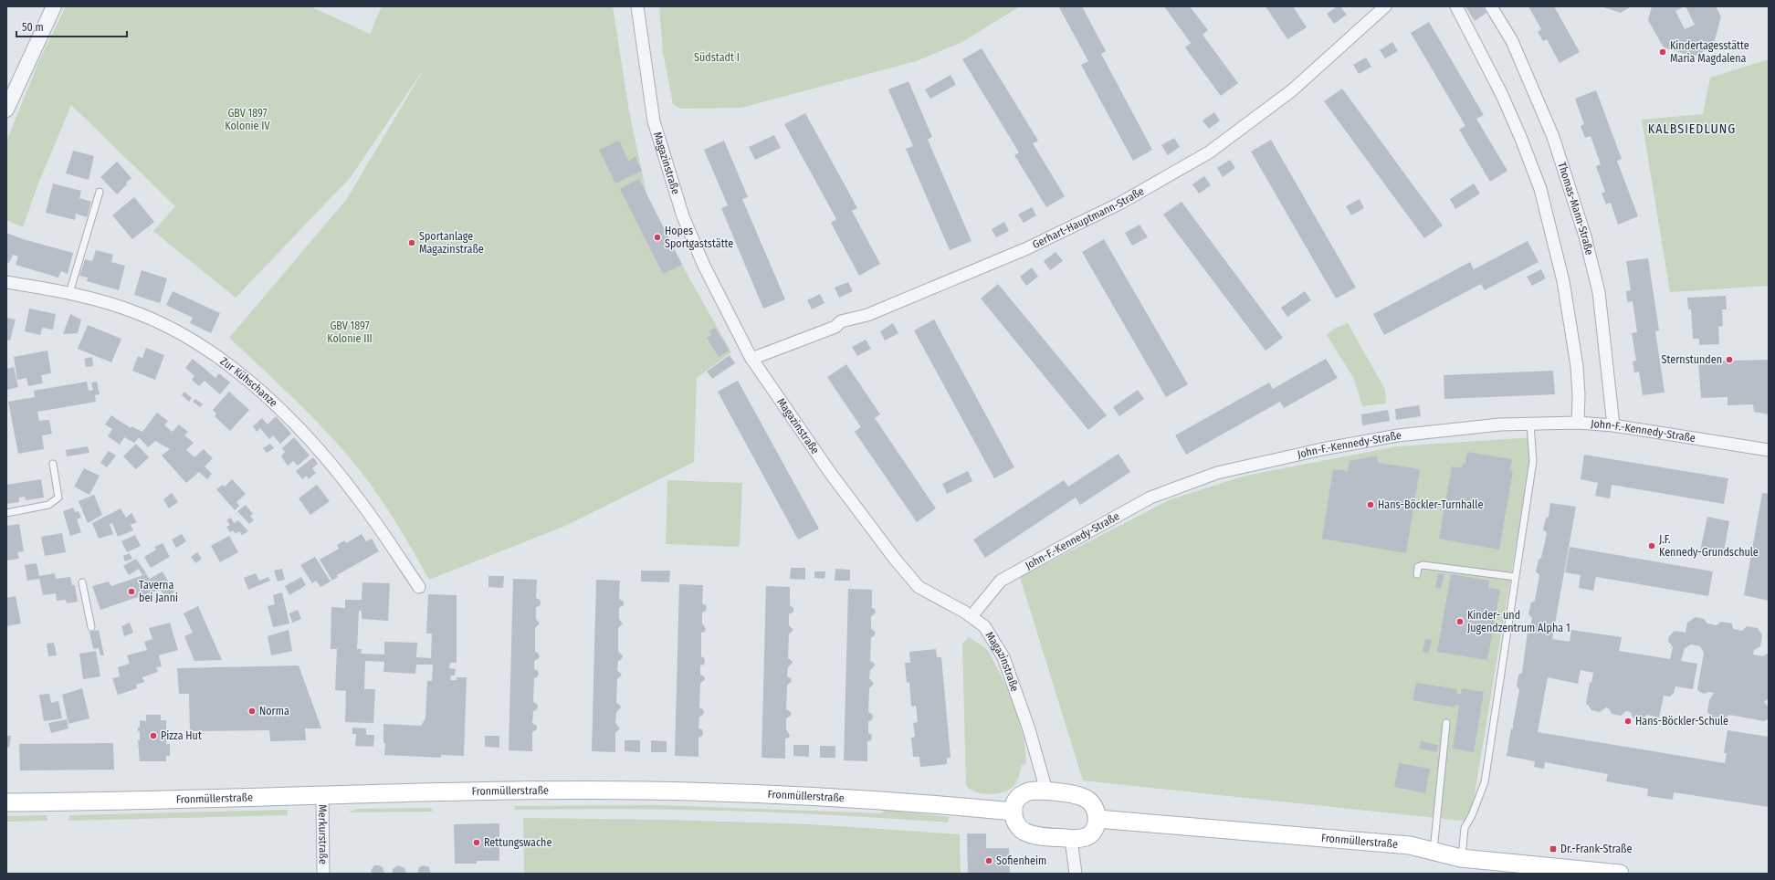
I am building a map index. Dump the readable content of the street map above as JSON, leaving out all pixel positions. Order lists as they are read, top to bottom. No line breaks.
{"streets":{"main road":["Fronmüllerstraße"],"street":["Magazinstraße","Thomas-Mann-Straße","Gerhart-Hauptmann-Straße","Zur Kühschanze","John-F.-Kennedy-Straße","Merkurstraße"]},"crossings":[["Magazinstraße","Gerhart-Hauptmann-Straße"],["Magazinstraße","John-F.-Kennedy-Straße"],["Thomas-Mann-Straße","John-F.-Kennedy-Straße"],["Fronmüllerstraße","Merkurstraße"]],"districts":["KALBSIEDLUNG"],"parks":["Südstadt I","GBV 1897 Kolonie IV","GBV 1897 Kolonie III"],"places":{"other":["Kindertagesstätte Maria Magdalena","Hopes Sportgaststätte","Sportanlage Magazinstraße","Sternstunden","Hans-Böckler-Turnhalle","J.F. Kennedy-Grundschule","Taverna bei Janni","Kinder- und Jugendzentrum Alpha 1","Norma","Hans-Böckler-Schule","Pizza Hut","Rettungswache","Sofienheim"],"transit":["Dr.-Frank-Straße"]},"scale_bar":"50 m"}
